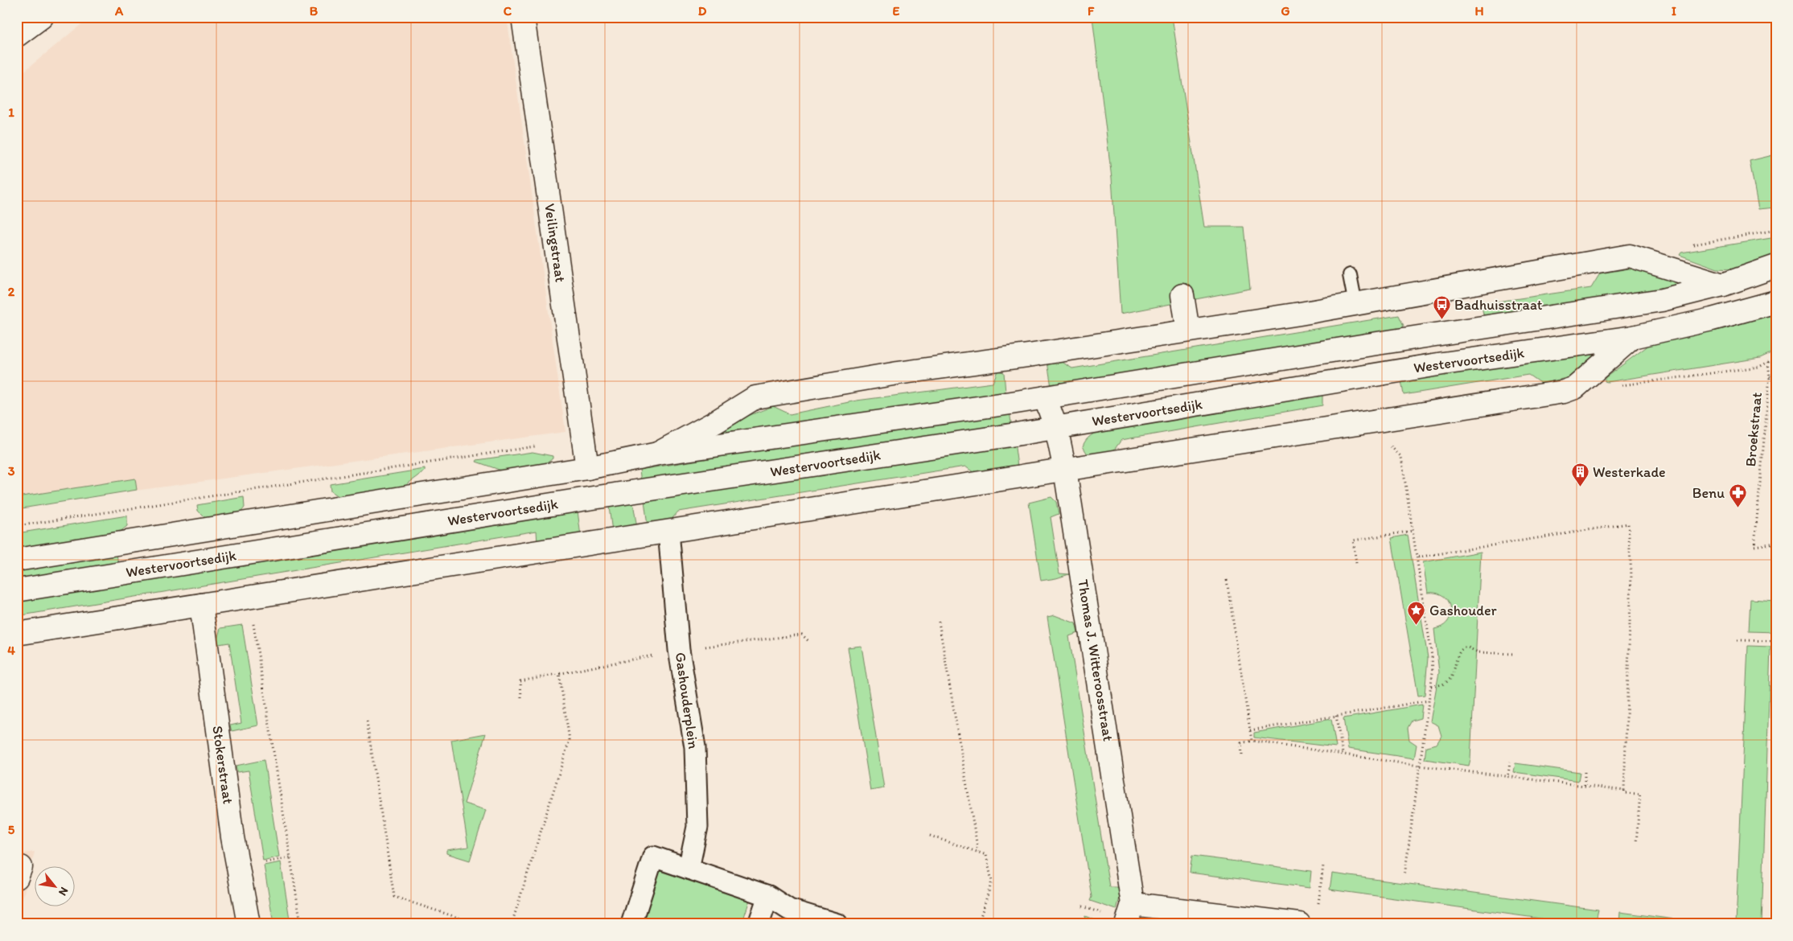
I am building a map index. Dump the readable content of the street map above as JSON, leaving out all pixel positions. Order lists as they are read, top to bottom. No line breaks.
{"streets":{"street":["Veilingstraat","Westervoortsedijk","Thomas J. Witteroosstraat","Gashouderplein","Stokerstraat"],"path":["Broekstraat"]},"crossings":[["Veilingstraat","Westervoortsedijk"],["Westervoortsedijk","Thomas J. Witteroosstraat"],["Westervoortsedijk","Gashouderplein"],["Westervoortsedijk","Stokerstraat"]],"places":{"bus stop":["Badhuisstraat"],"building":["Westerkade"],"pharmacy":["Benu"],"place":["Gashouder"]},"north":"bottom right","grid":{"columns":["A","B","C","D","E","F","G","H","I"],"rows":["1","2","3","4","5"]}}
